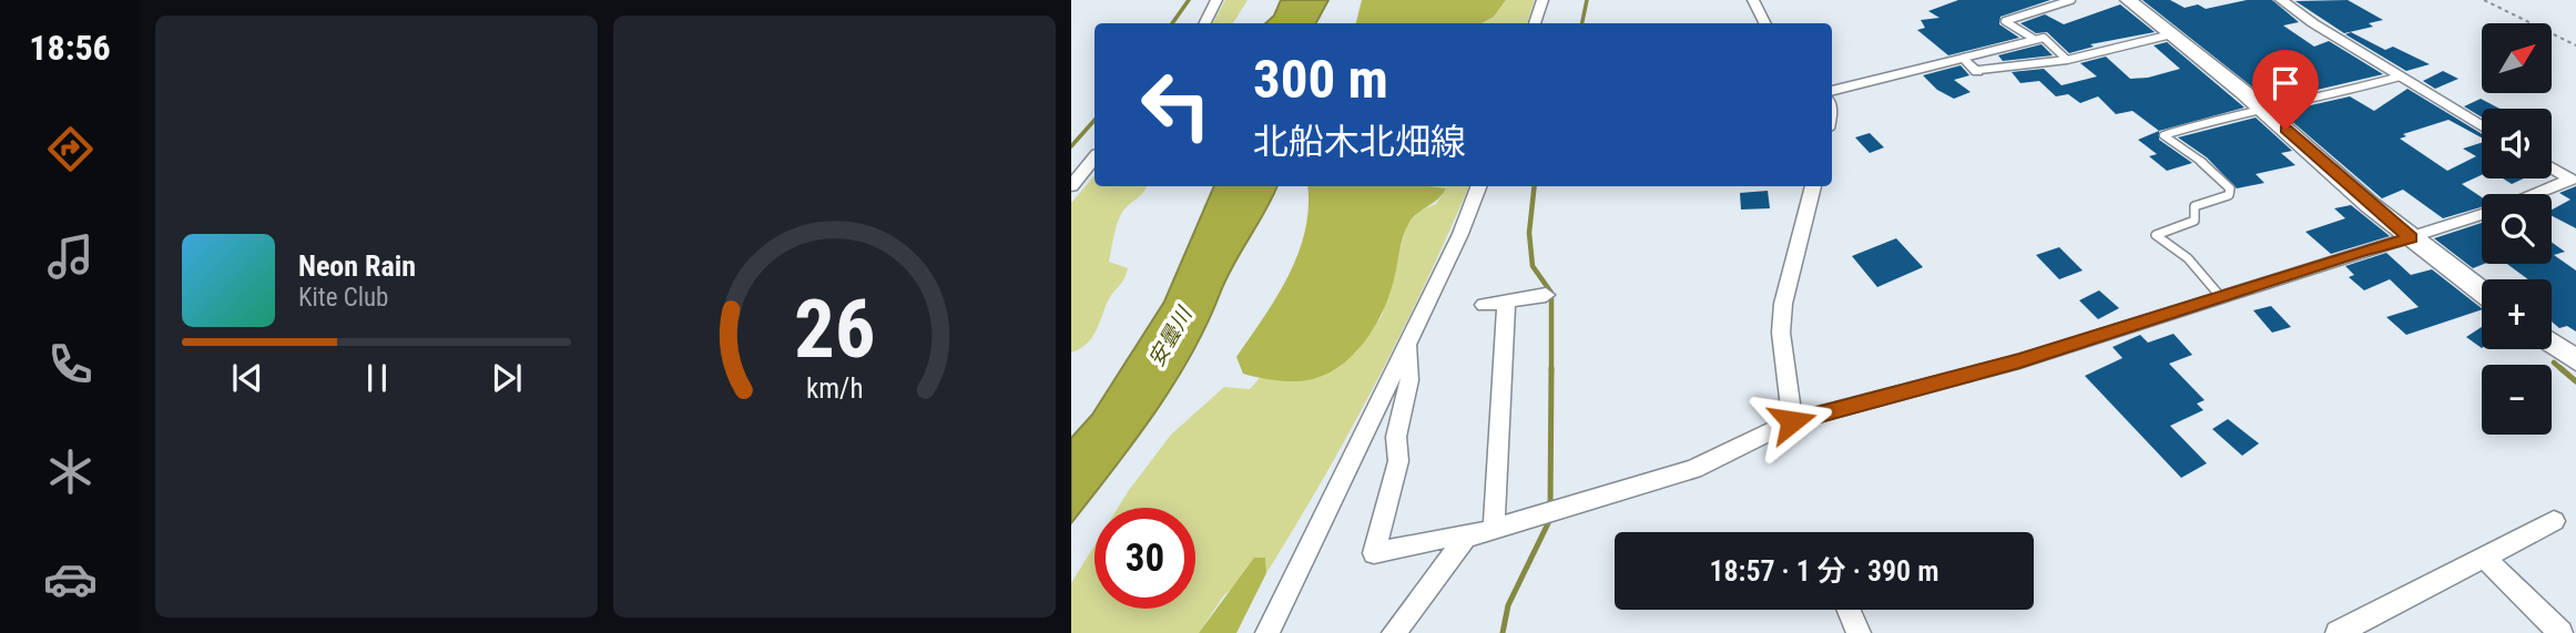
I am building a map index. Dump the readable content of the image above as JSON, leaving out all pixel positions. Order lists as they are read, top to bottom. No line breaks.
{"water":["安曇川"],"north":"top right","page":{"tabs":"18:56","map_buttons":["+","−"],"turn":["300 m","北船木北畑線"],"song":["Neon Rain","Kite Club"],"limit":"30","trip":"18:57 · 1 分 · 390 m","gauge":["26","km/h"]}}
